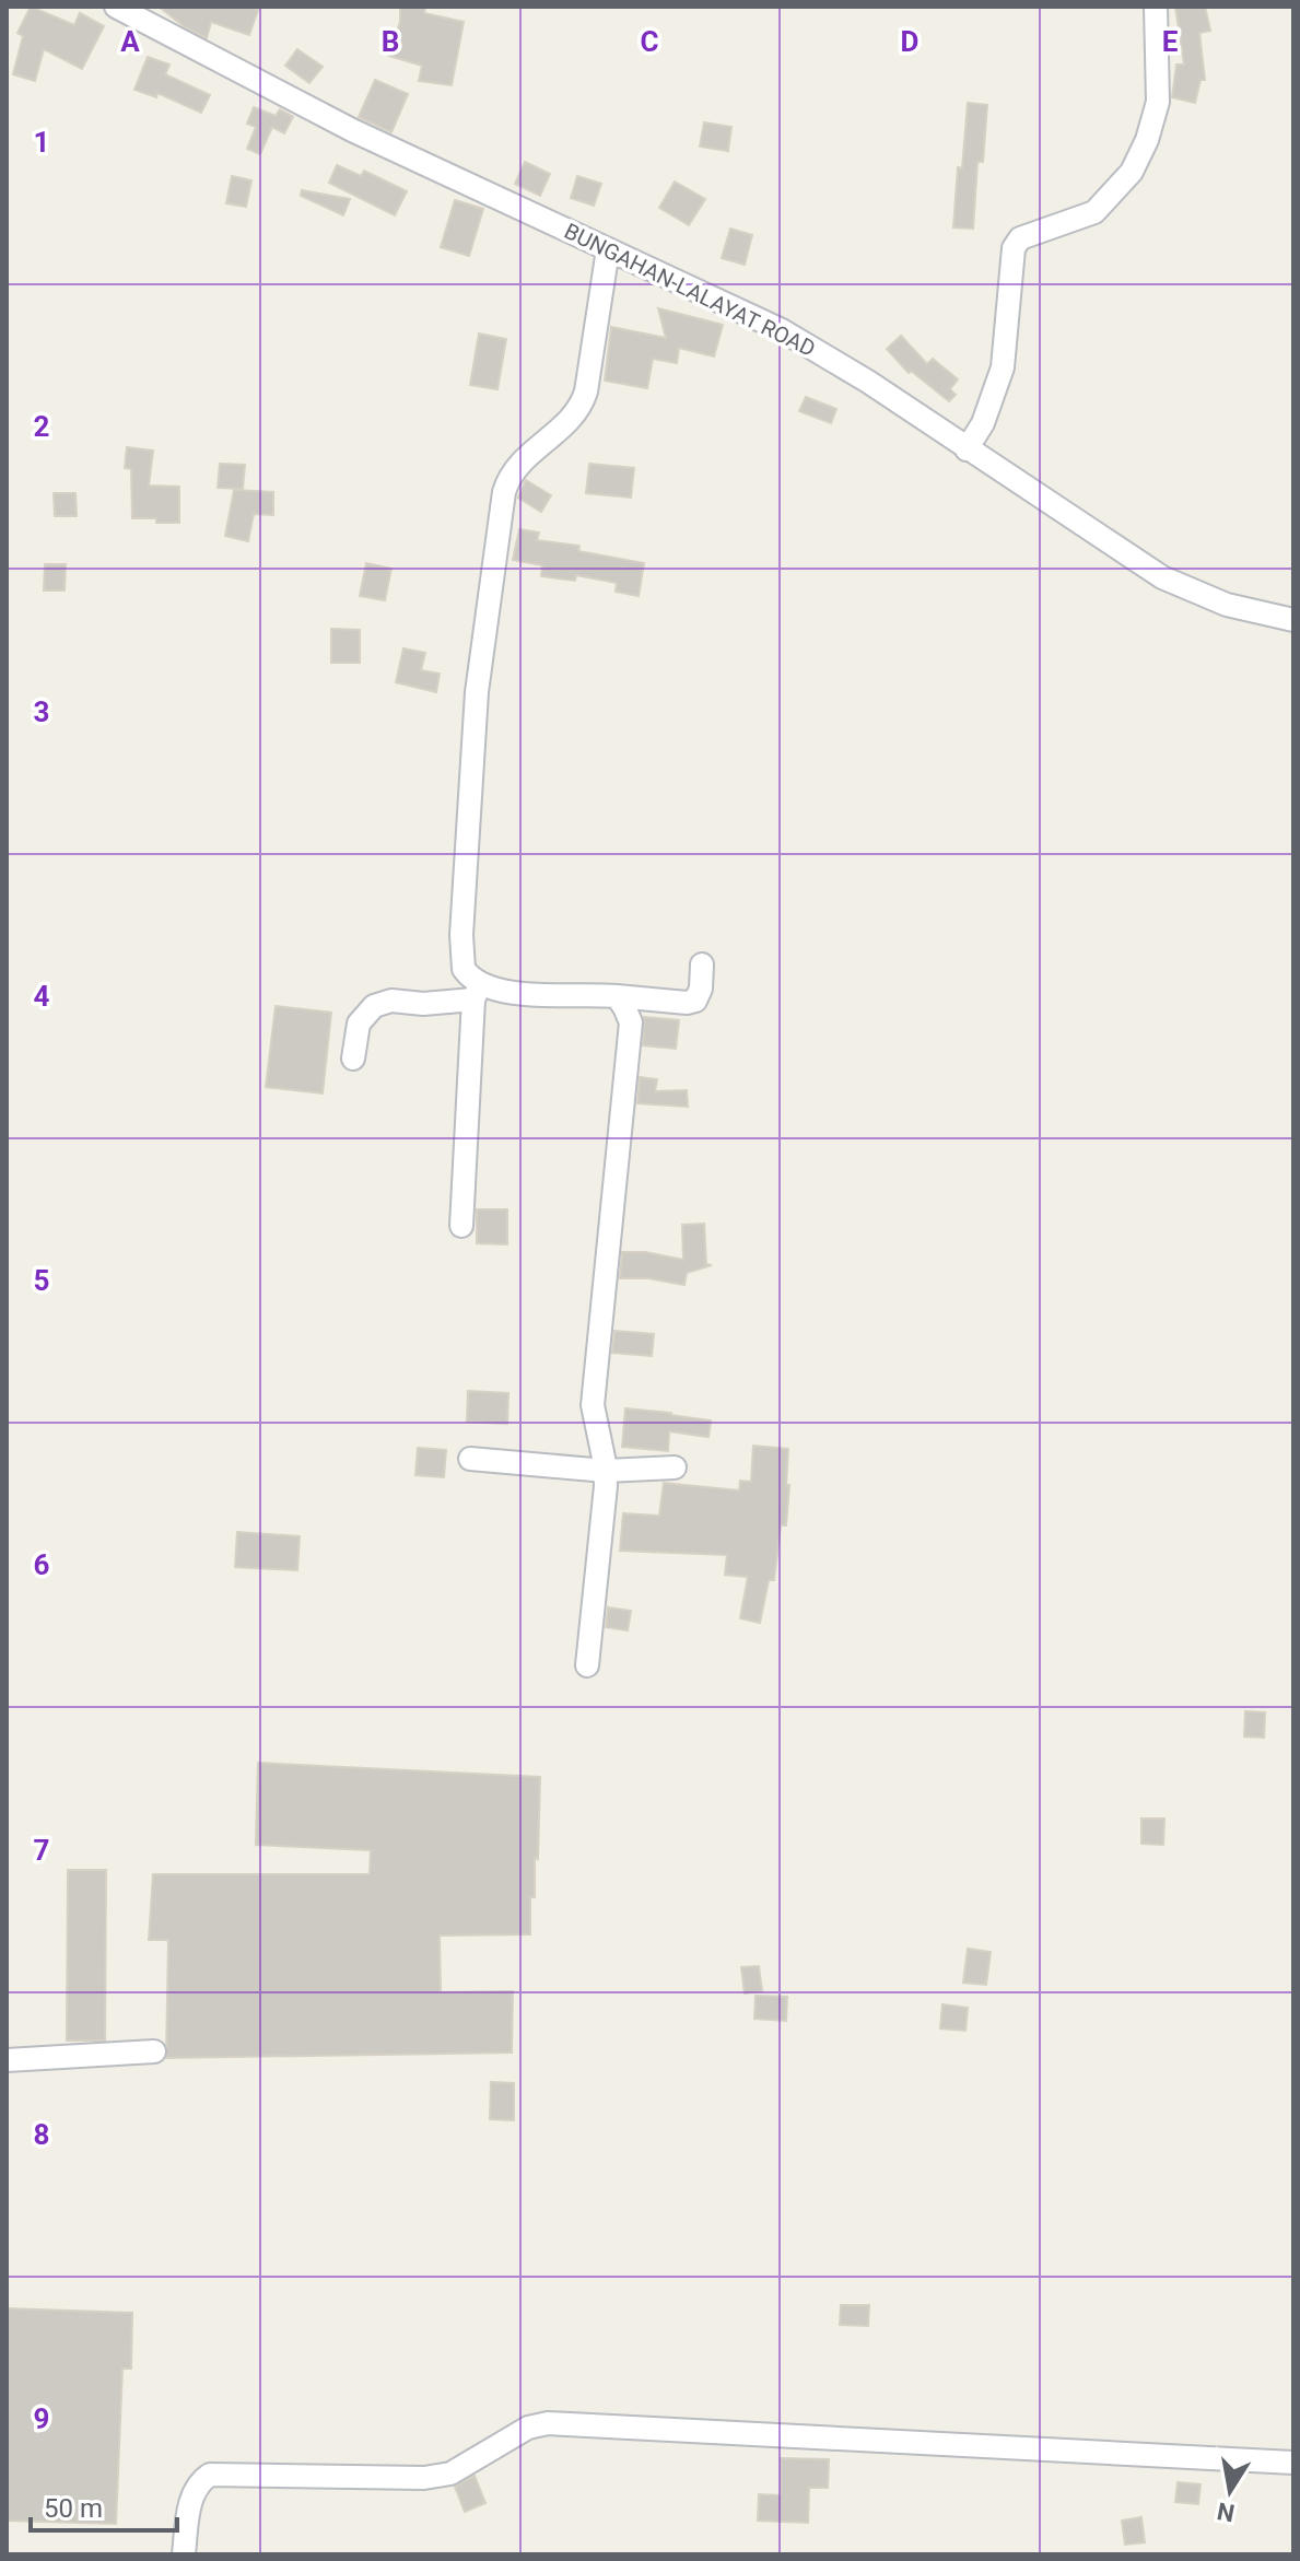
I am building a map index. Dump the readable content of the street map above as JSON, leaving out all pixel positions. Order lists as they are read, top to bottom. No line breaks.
{"streets":{"street":["BUNGAHAN-LALAYAT ROAD"]},"scale_bar":"50 m","north":"bottom","grid":{"columns":["A","B","C","D","E"],"rows":["1","2","3","4","5","6","7","8","9"]}}
